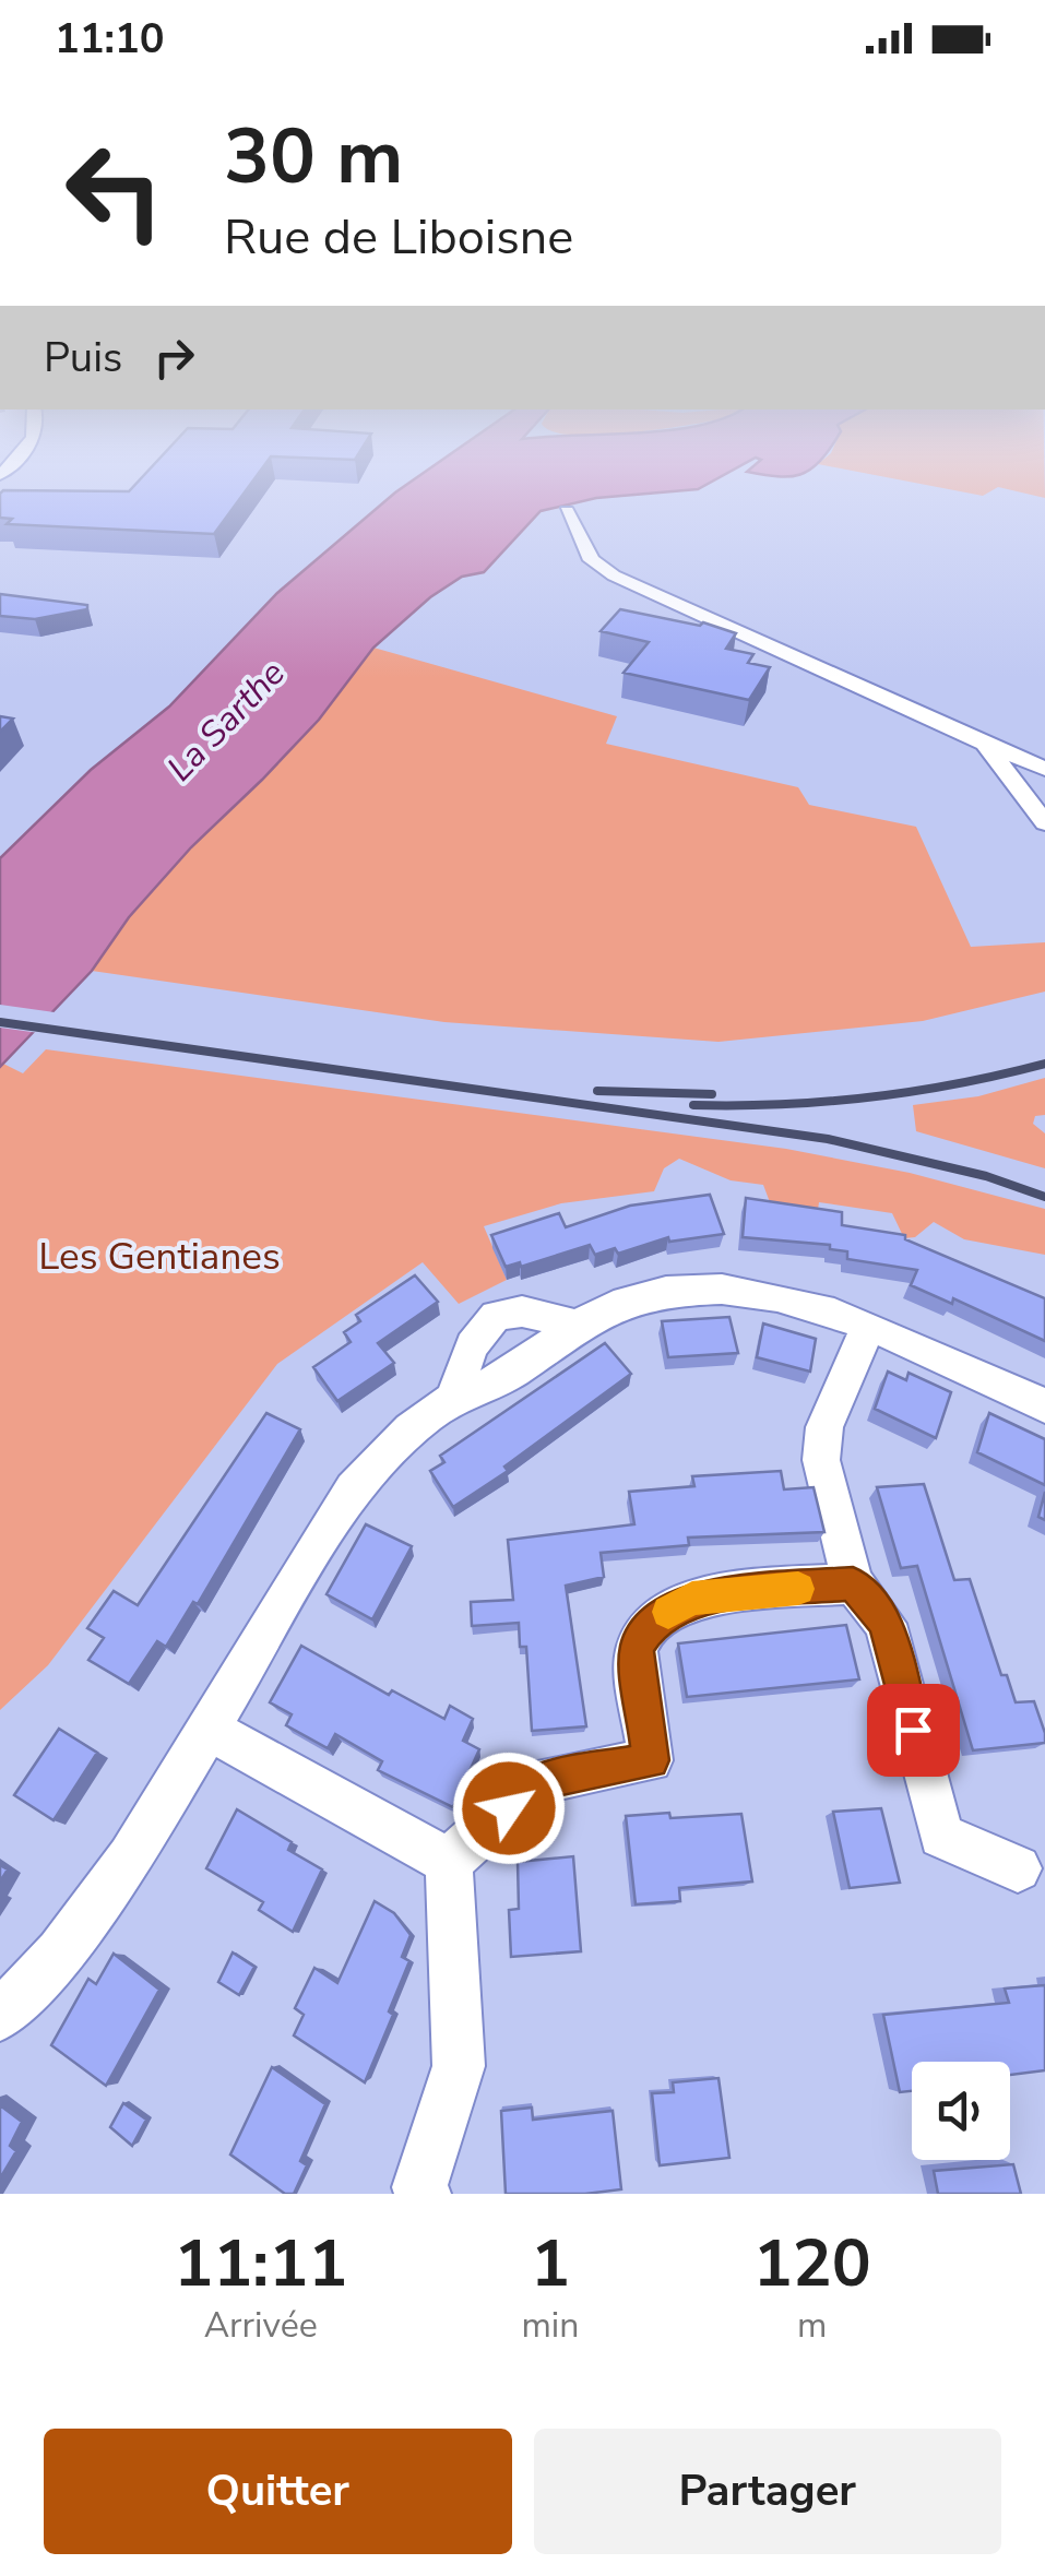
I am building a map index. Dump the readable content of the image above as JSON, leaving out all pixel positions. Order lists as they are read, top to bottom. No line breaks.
{"water":["La Sarthe"],"parks":["Les Gentianes"],"page":{"status":"11:10","turn":["30 m","Rue de Liboisne"],"then":"Puis","eta":["11:11","Arrivée","1","min","120","m"],"buttons":["Quitter","Partager"]}}
